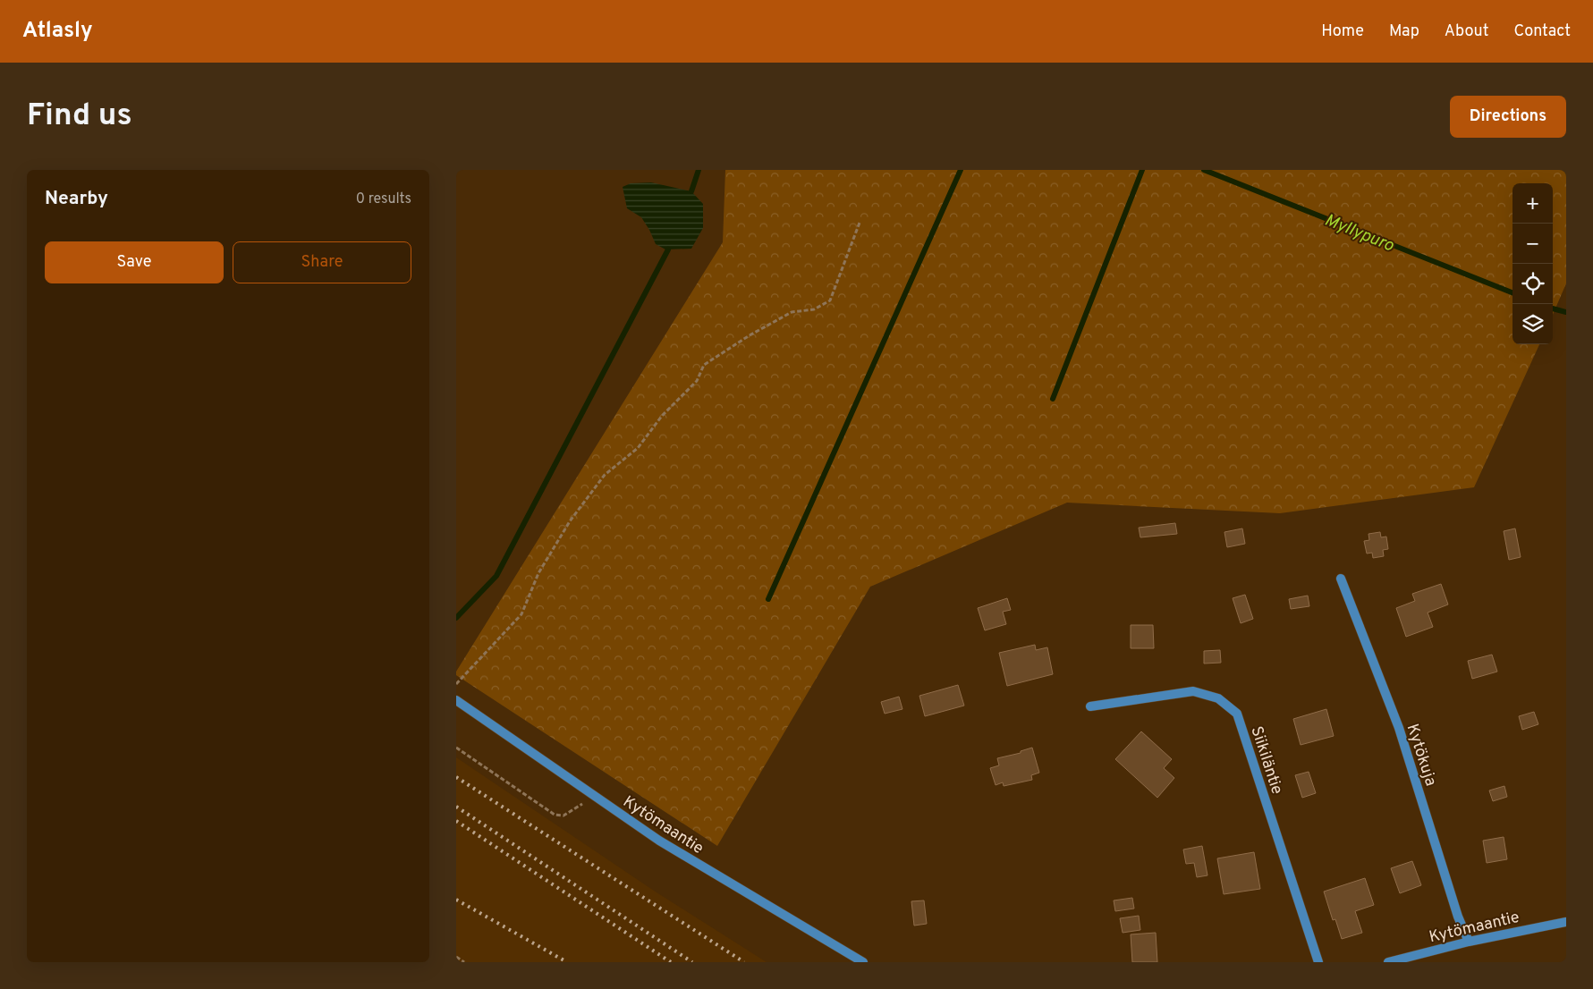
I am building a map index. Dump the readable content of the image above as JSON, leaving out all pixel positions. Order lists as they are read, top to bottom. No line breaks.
{"streets":{"street":["Kytökuja","Siikiläntie","Kytömaantie"]},"crossings":[["Kytökuja","Kytömaantie"]],"water":["Myllypuro"],"page":{"header":"Atlasly","nav":["Home","Map","About","Contact"],"buttons":["Directions",["Save","Share"]],"title":"Find us","heading":["Nearby","0 results"],"map_buttons":["+","−"]}}
